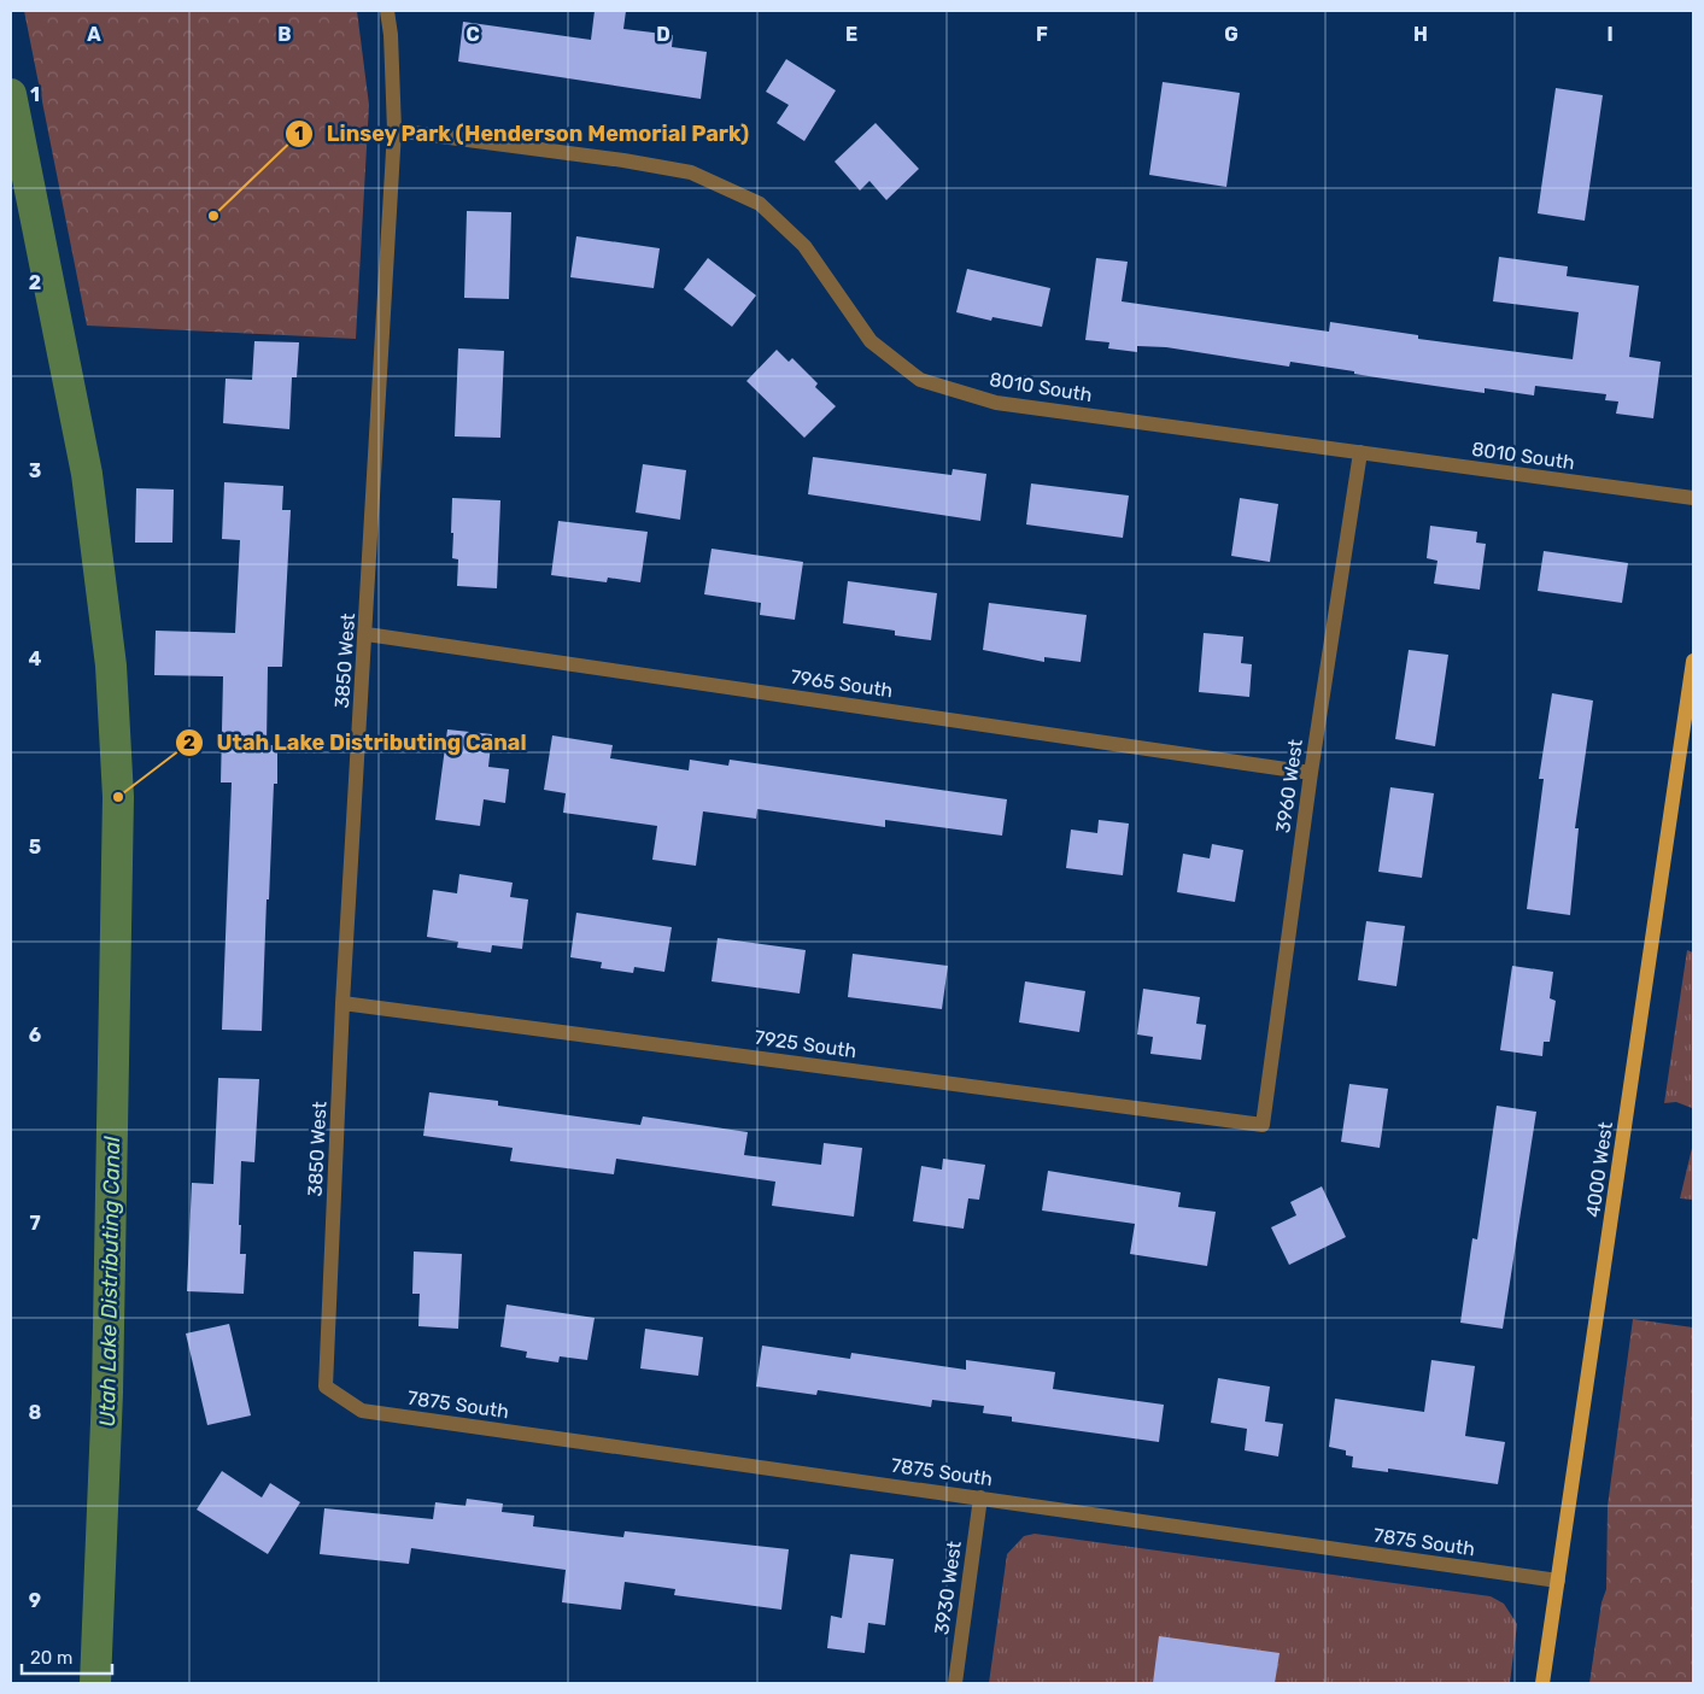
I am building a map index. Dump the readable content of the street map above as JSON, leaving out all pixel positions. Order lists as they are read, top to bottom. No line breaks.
{"streets":{"main road":["4000 West"],"street":["8010 South","3850 West","7965 South","3960 West","7925 South","7875 South","3930 West"]},"crossings":[["8010 South","3850 West"],["8010 South","3960 West"],["3850 West","7965 South"],["3850 West","7925 South"],["3850 West","7875 South"],["7965 South","3960 West"],["3960 West","7925 South"],["4000 West","7875 South"],["7875 South","3930 West"]],"water":["Utah Lake Distributing Canal"],"places":["Linsey Park (Henderson Memorial Park)","Utah Lake Distributing Canal"],"scale_bar":"20 m","grid":{"columns":["A","B","C","D","E","F","G","H","I"],"rows":["1","2","3","4","5","6","7","8","9"]}}
